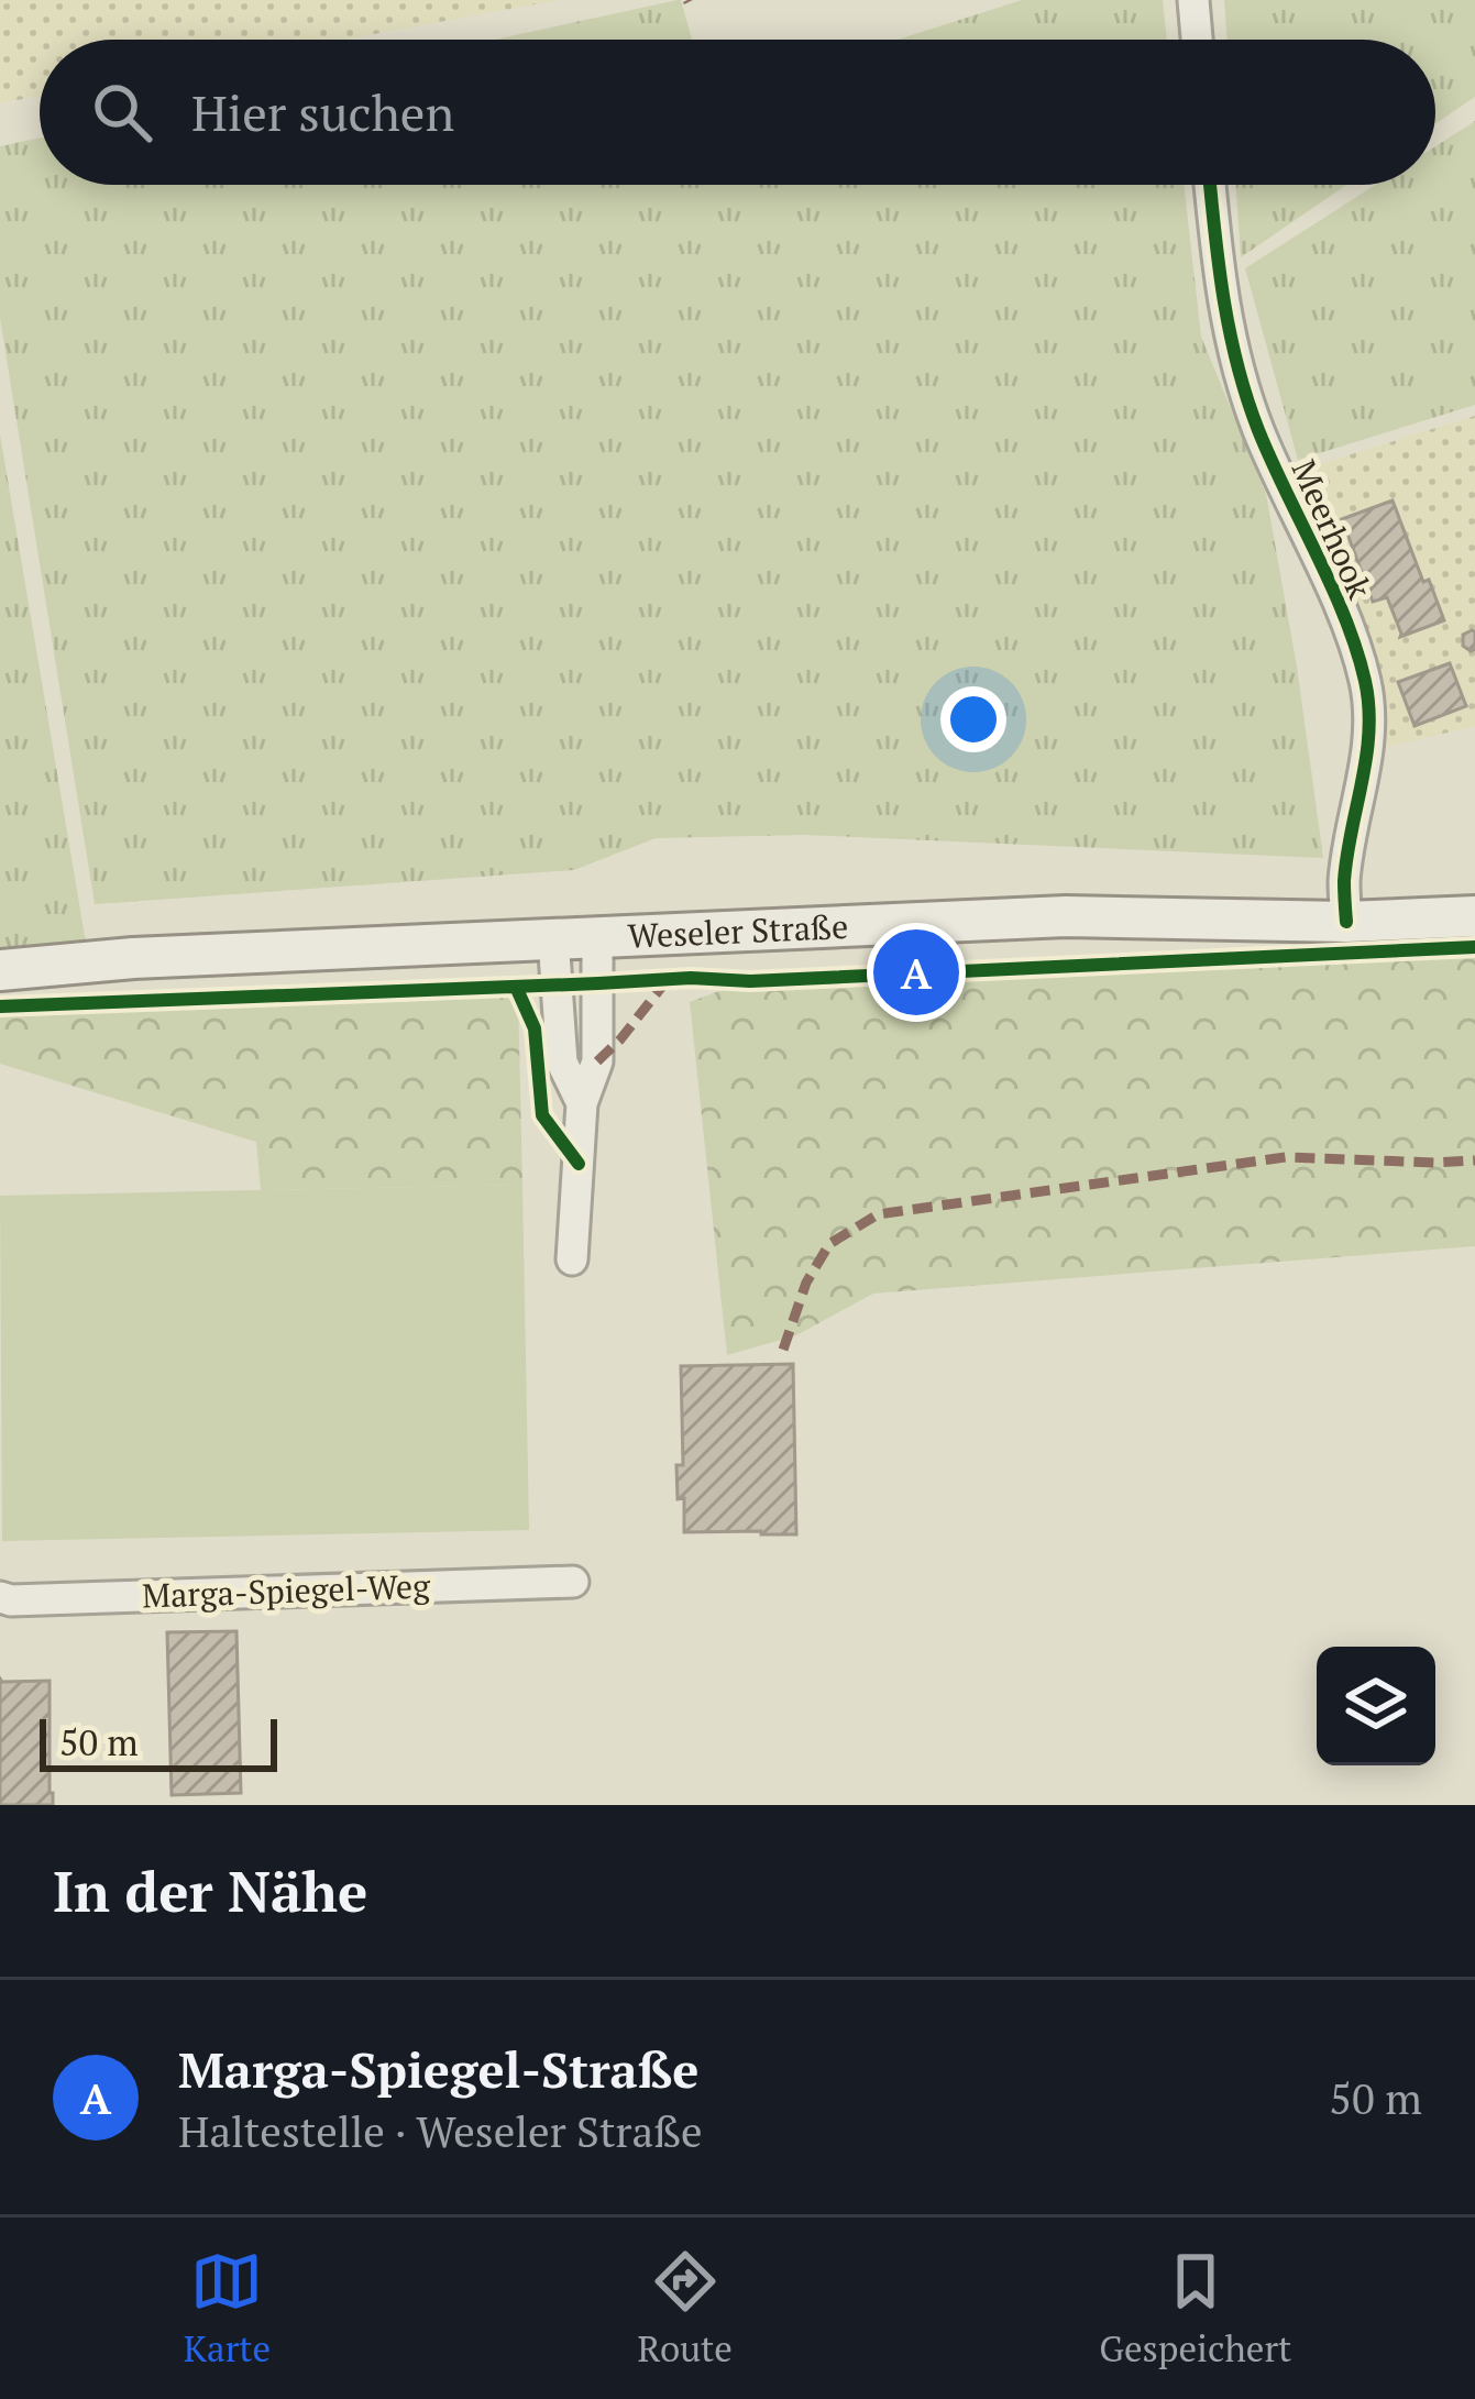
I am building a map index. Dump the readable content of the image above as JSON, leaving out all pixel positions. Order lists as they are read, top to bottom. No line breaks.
{"streets":{"main road":["Weseler Straße"],"street":["Meerhook","Marga-Spiegel-Weg"]},"crossings":[["Meerhook","Weseler Straße"]],"scale_bar":"50 m","page":{"search":"Hier suchen","pins":"A","scale":"50 m","heading":"In der Nähe","list":[{"mark":"A","name":"Marga-Spiegel-Straße","note":"Haltestelle · Weseler Straße","value":"50 m"}],"nav":["Karte","Route","Gespeichert"]}}
